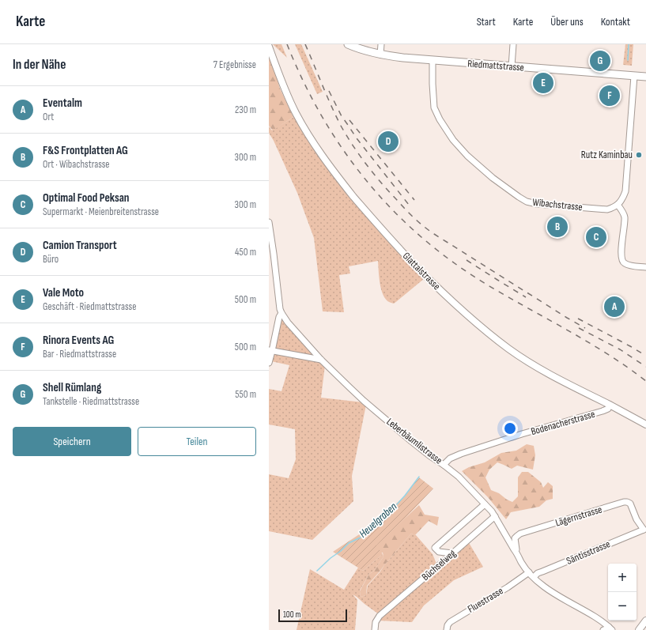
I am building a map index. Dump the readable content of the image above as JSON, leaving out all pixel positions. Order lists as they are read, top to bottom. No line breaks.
{"streets":{"main road":["Riedmattstrasse"],"street":["Wibachstrasse","Glattalstrasse","Bodenacherstrasse","Leberbäumlistrasse","Lägernstrasse","Säntisstrasse","Büchselweg","Fluestrasse"]},"crossings":[["Riedmattstrasse","Wibachstrasse"],["Glattalstrasse","Bodenacherstrasse"],["Bodenacherstrasse","Leberbäumlistrasse"],["Leberbäumlistrasse","Lägernstrasse"],["Leberbäumlistrasse","Säntisstrasse"],["Leberbäumlistrasse","Büchselweg"],["Leberbäumlistrasse","Fluestrasse"],["Lägernstrasse","Säntisstrasse"]],"water":["Heuelgraben"],"places":["Rutz Kaminbau"],"scale_bar":"100 m","page":{"header":"Karte","nav":["Start","Karte","Über uns","Kontakt"],"heading":["In der Nähe","7 Ergebnisse"],"pins":["G","E","F","D","B","C","A"],"list":[{"mark":"A","name":"Eventalm","note":"Ort","value":"230 m"},{"mark":"B","name":"F&S Frontplatten AG","note":"Ort · Wibachstrasse","value":"300 m"},{"mark":"C","name":"Optimal Food Peksan","note":"Supermarkt · Meienbreitenstrasse","value":"300 m"},{"mark":"D","name":"Camion Transport","note":"Büro","value":"450 m"},{"mark":"E","name":"Vale Moto","note":"Geschäft · Riedmattstrasse","value":"500 m"},{"mark":"F","name":"Rinora Events AG","note":"Bar · Riedmattstrasse","value":"500 m"},{"mark":"G","name":"Shell Rümlang","note":"Tankstelle · Riedmattstrasse","value":"550 m"}],"buttons":["Speichern","Teilen"],"map_buttons":["+","−"],"scale":"100 m"}}
